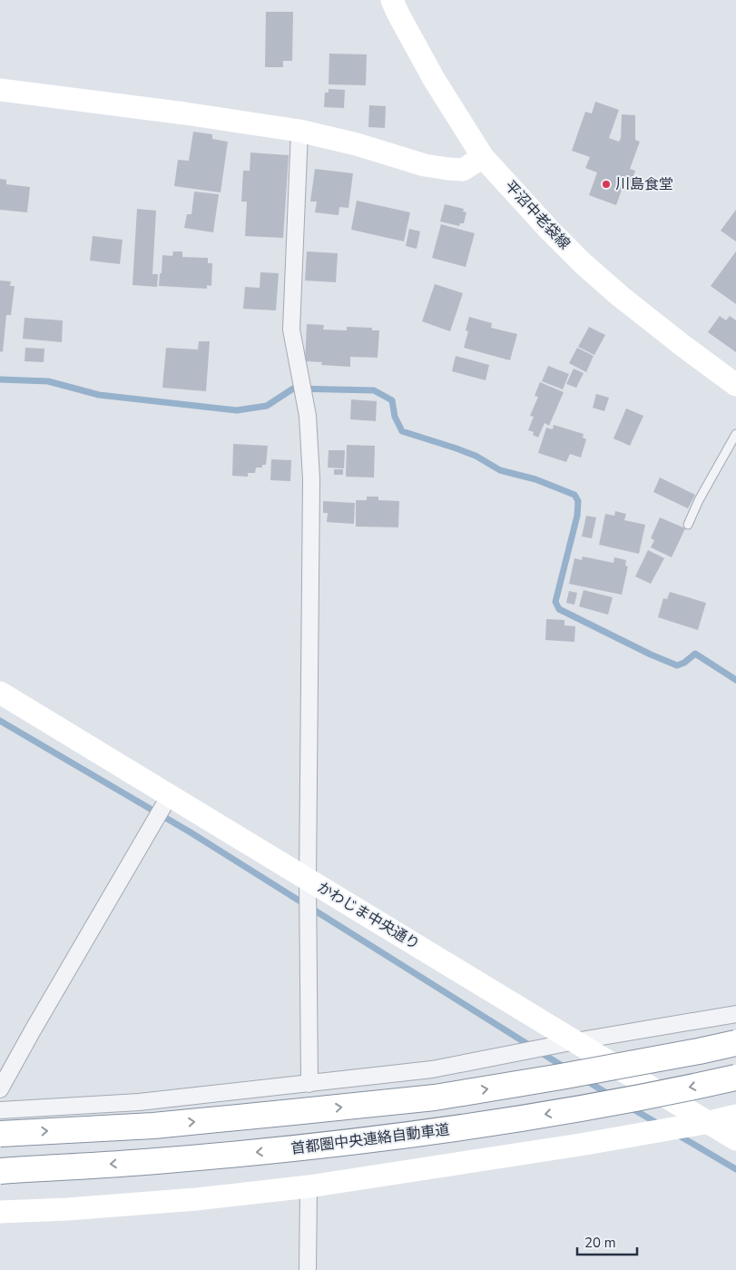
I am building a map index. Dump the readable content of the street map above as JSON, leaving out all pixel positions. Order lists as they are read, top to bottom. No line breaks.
{"streets":{"highway":["首都圏中央連絡自動車道"],"street":["平沼中老袋線","かわじま中央通り"]},"places":["川島食堂"],"scale_bar":"20 m"}
